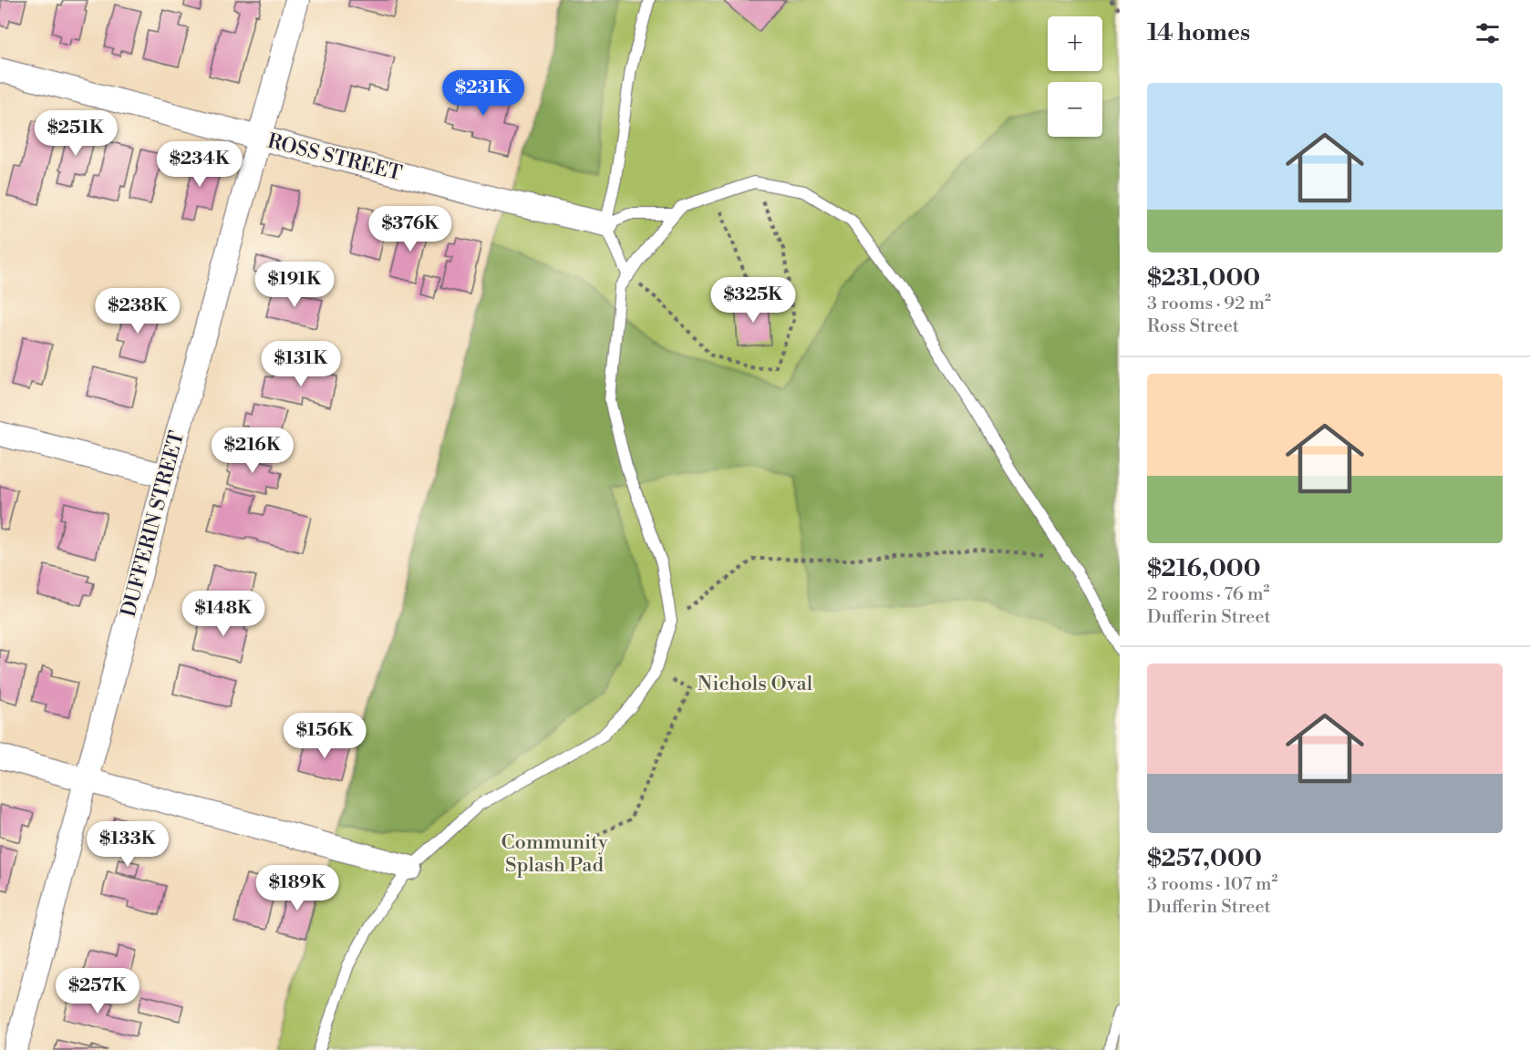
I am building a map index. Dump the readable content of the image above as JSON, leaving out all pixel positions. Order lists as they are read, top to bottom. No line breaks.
{"streets":{"street":["ROSS STREET","DUFFERIN STREET"]},"crossings":[["ROSS STREET","DUFFERIN STREET"]],"parks":["Nichols Oval","Community Splash Pad"],"page":{"heading":"14 homes","map_buttons":["+","−"],"list":[{"name":"$231,000","note":"3 rooms · 92 m² · Ross Street"},{"name":"$216,000","note":"2 rooms · 76 m² · Dufferin Street"},{"name":"$257,000","note":"3 rooms · 107 m² · Dufferin Street"}],"price":["$231K","$251K","$234K","$376K","$191K","$325K","$238K","$131K","$216K","$148K","$156K","$133K","$189K","$257K"]}}
